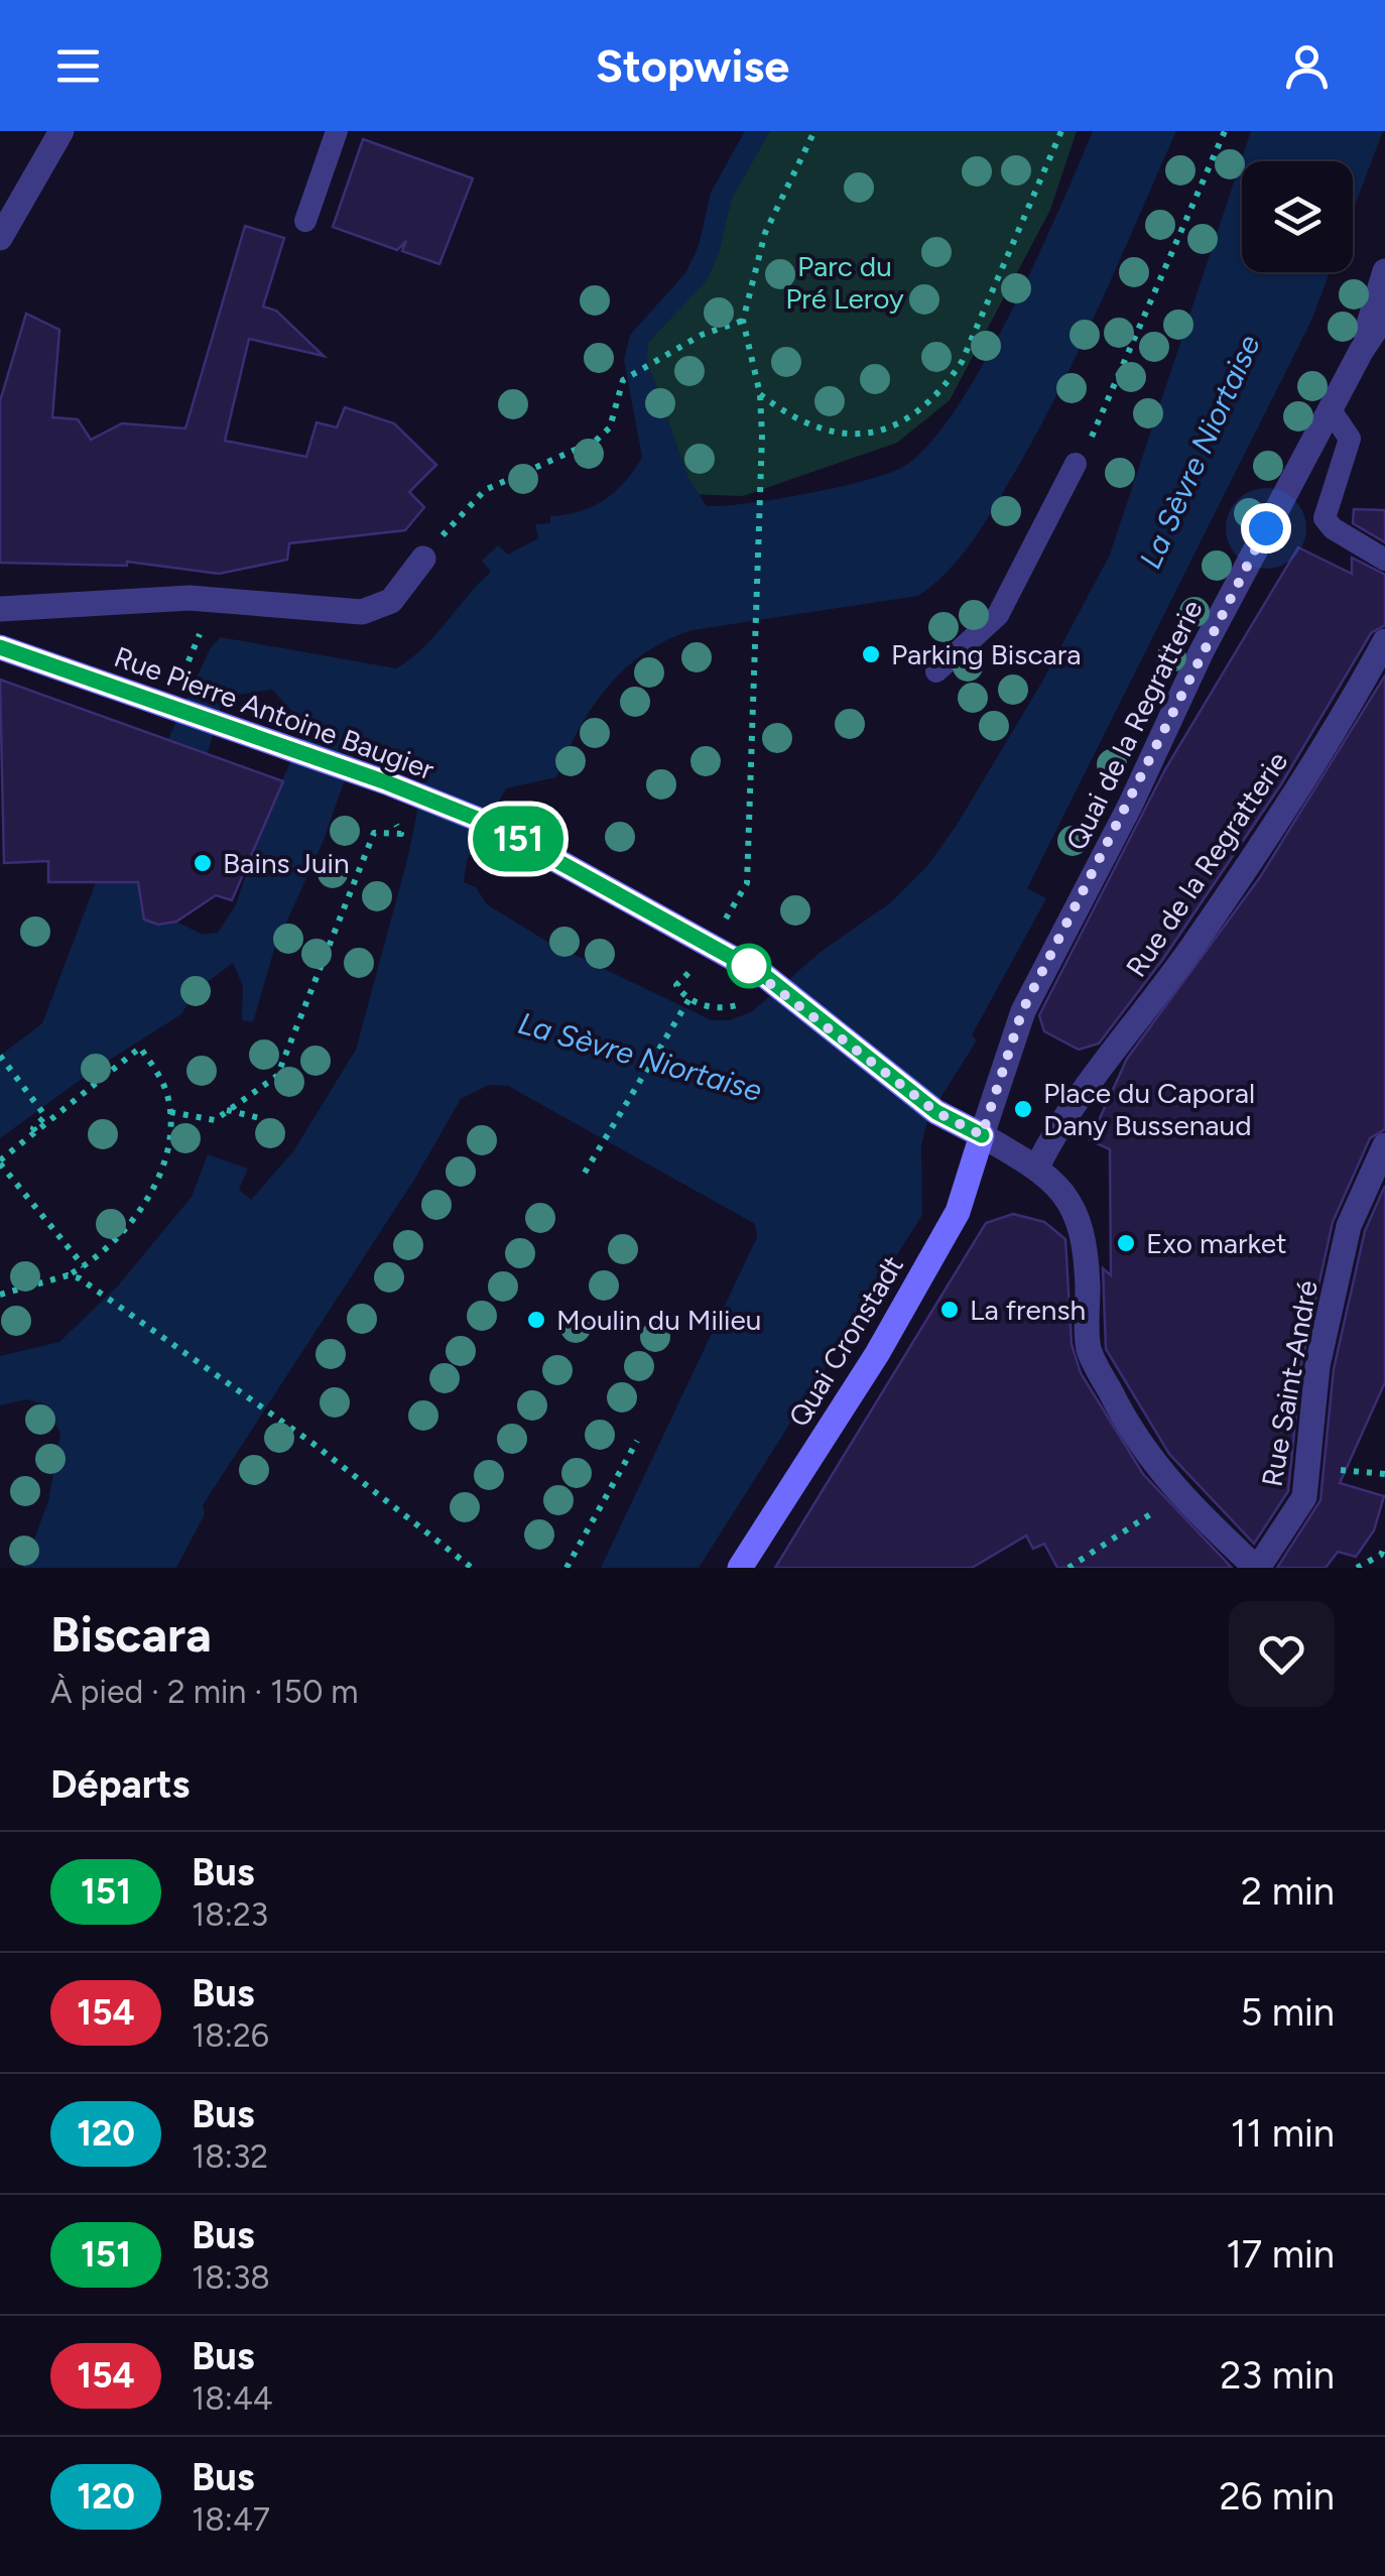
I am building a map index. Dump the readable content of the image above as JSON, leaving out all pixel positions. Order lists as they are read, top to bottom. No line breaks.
{"streets":{"street":["Rue Pierre Antoine Baugier","Quai de la Regratterie","Rue de la Regratterie","Quai Cronstadt","Rue Saint-André"]},"crossings":[["Rue Pierre Antoine Baugier","Quai de la Regratterie"],["Rue Pierre Antoine Baugier","Quai Cronstadt"],["Quai de la Regratterie","Quai Cronstadt"]],"water":["La Sèvre Niortaise"],"parks":["Parc du Pré Leroy"],"places":["Parking Biscara","Bains Juin","Place du Caporal Dany Bussenaud","Exo market","La frensh","Moulin du Milieu"],"lines":["bus line 151"],"page":{"header":"Stopwise","on_map":"151","heading":[["Biscara","À pied · 2 min · 150 m"],"Départs"],"list":[{"mark":"151","name":"Bus","note":"18:23","value":"2 min"},{"mark":"154","name":"Bus","note":"18:26","value":"5 min"},{"mark":"120","name":"Bus","note":"18:32","value":"11 min"},{"mark":"151","name":"Bus","note":"18:38","value":"17 min"},{"mark":"154","name":"Bus","note":"18:44","value":"23 min"},{"mark":"120","name":"Bus","note":"18:47","value":"26 min"}]}}
